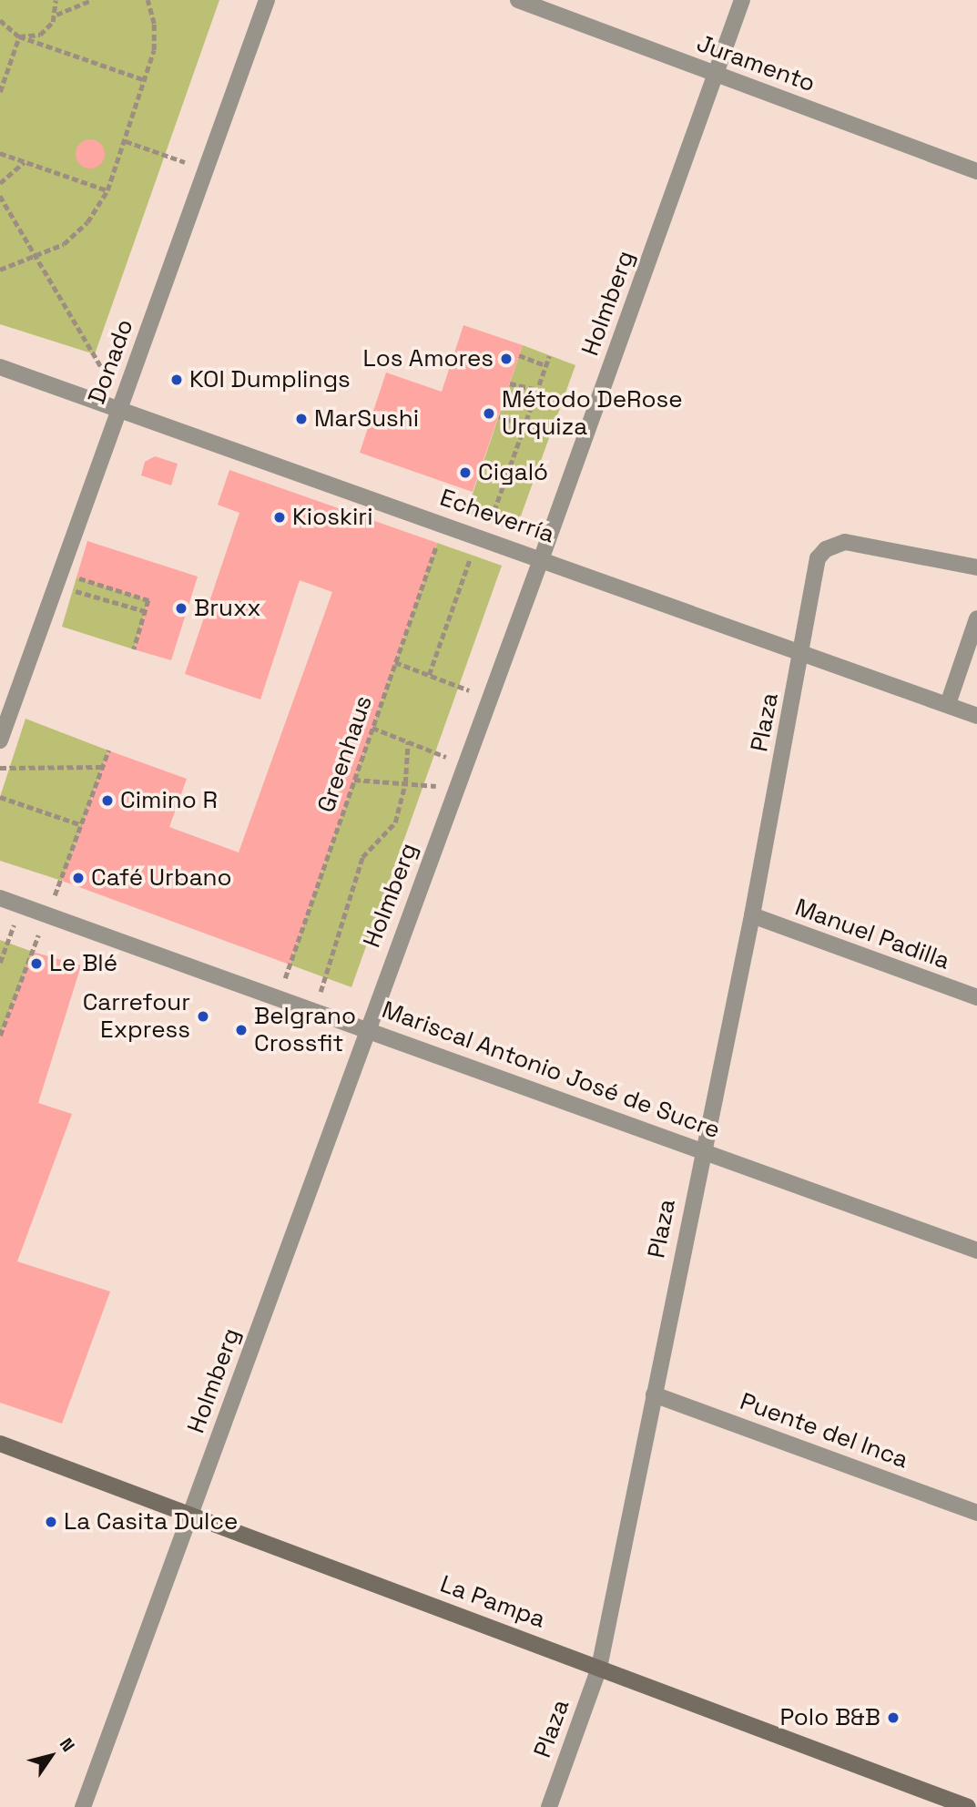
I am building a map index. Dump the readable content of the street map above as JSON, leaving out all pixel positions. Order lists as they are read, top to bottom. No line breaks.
{"streets":{"street":["Juramento","Holmberg","Donado","Echeverría","Plaza","Manuel Padilla","Mariscal Antonio José de Sucre","Puente del Inca","La Pampa"],"path":["Greenhaus"]},"crossings":[["Juramento","Holmberg"],["Holmberg","Echeverría"],["Holmberg","Mariscal Antonio José de Sucre"],["Holmberg","La Pampa"],["Donado","Echeverría"],["Echeverría","Plaza"],["Echeverría","Greenhaus"],["Plaza","Manuel Padilla"],["Plaza","Mariscal Antonio José de Sucre"],["Plaza","Puente del Inca"],["Plaza","La Pampa"],["Greenhaus","Mariscal Antonio José de Sucre"]],"places":["Los Amores","KOI Dumplings","Método DeRose Urquiza","MarSushi","Cigaló","Kioskiri","Bruxx","Cimino R","Café Urbano","Le Blé","Carrefour Express","Belgrano Crossfit","La Casita Dulce","Polo B&B"],"north":"top right"}
